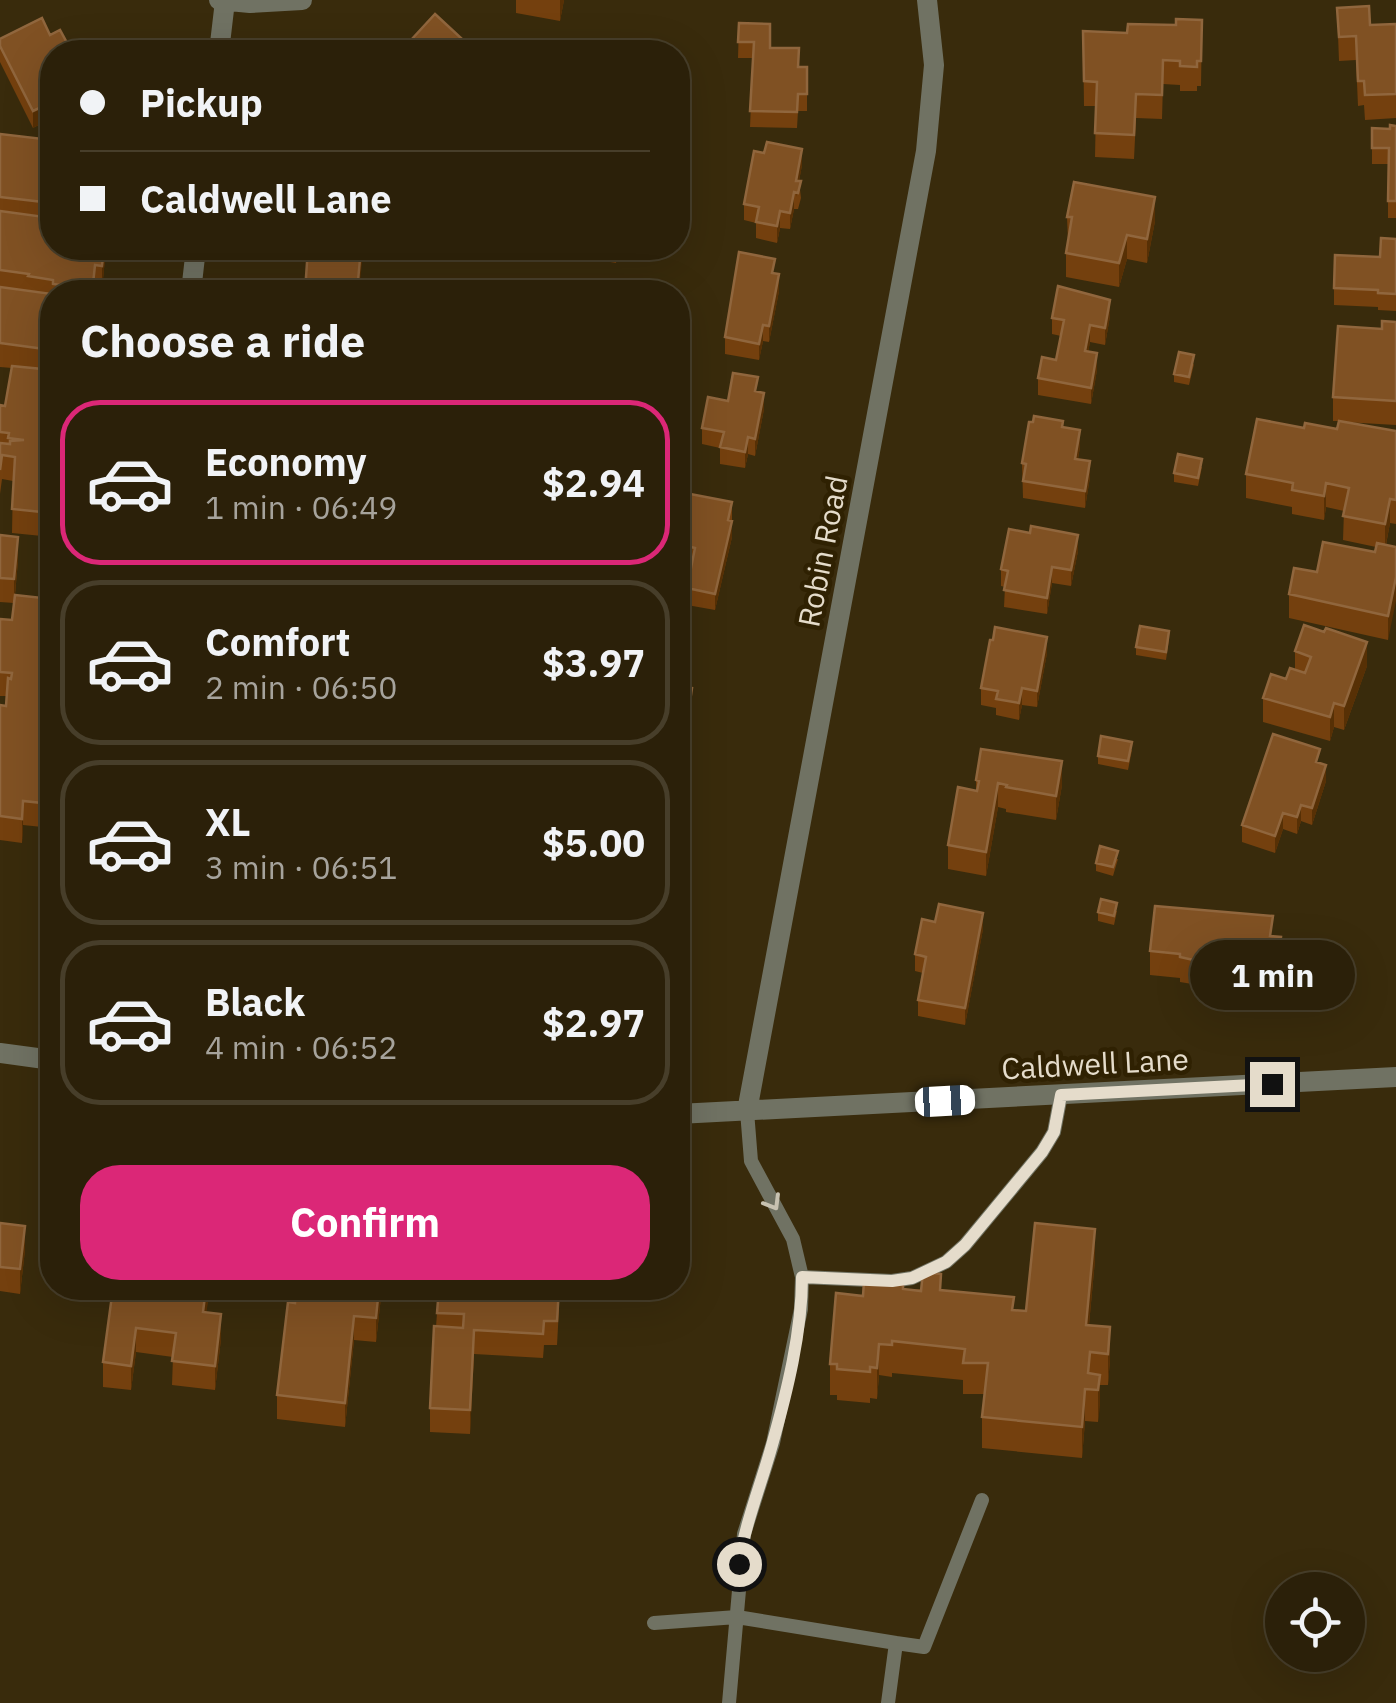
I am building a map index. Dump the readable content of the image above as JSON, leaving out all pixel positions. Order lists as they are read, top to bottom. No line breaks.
{"streets":{"street":["Robin Road","Caldwell Lane"]},"crossings":[["Robin Road","Caldwell Lane"]],"page":{"banner":["Pickup","Caldwell Lane"],"heading":"Choose a ride","list":[{"name":"Economy","note":"1 min · 06:49","value":"$2.94"},{"name":"Comfort","note":"2 min · 06:50","value":"$3.97"},{"name":"XL","note":"3 min · 06:51","value":"$5.00"},{"name":"Black","note":"4 min · 06:52","value":"$2.97"}],"bubble":"1 min","buttons":"Confirm"}}
